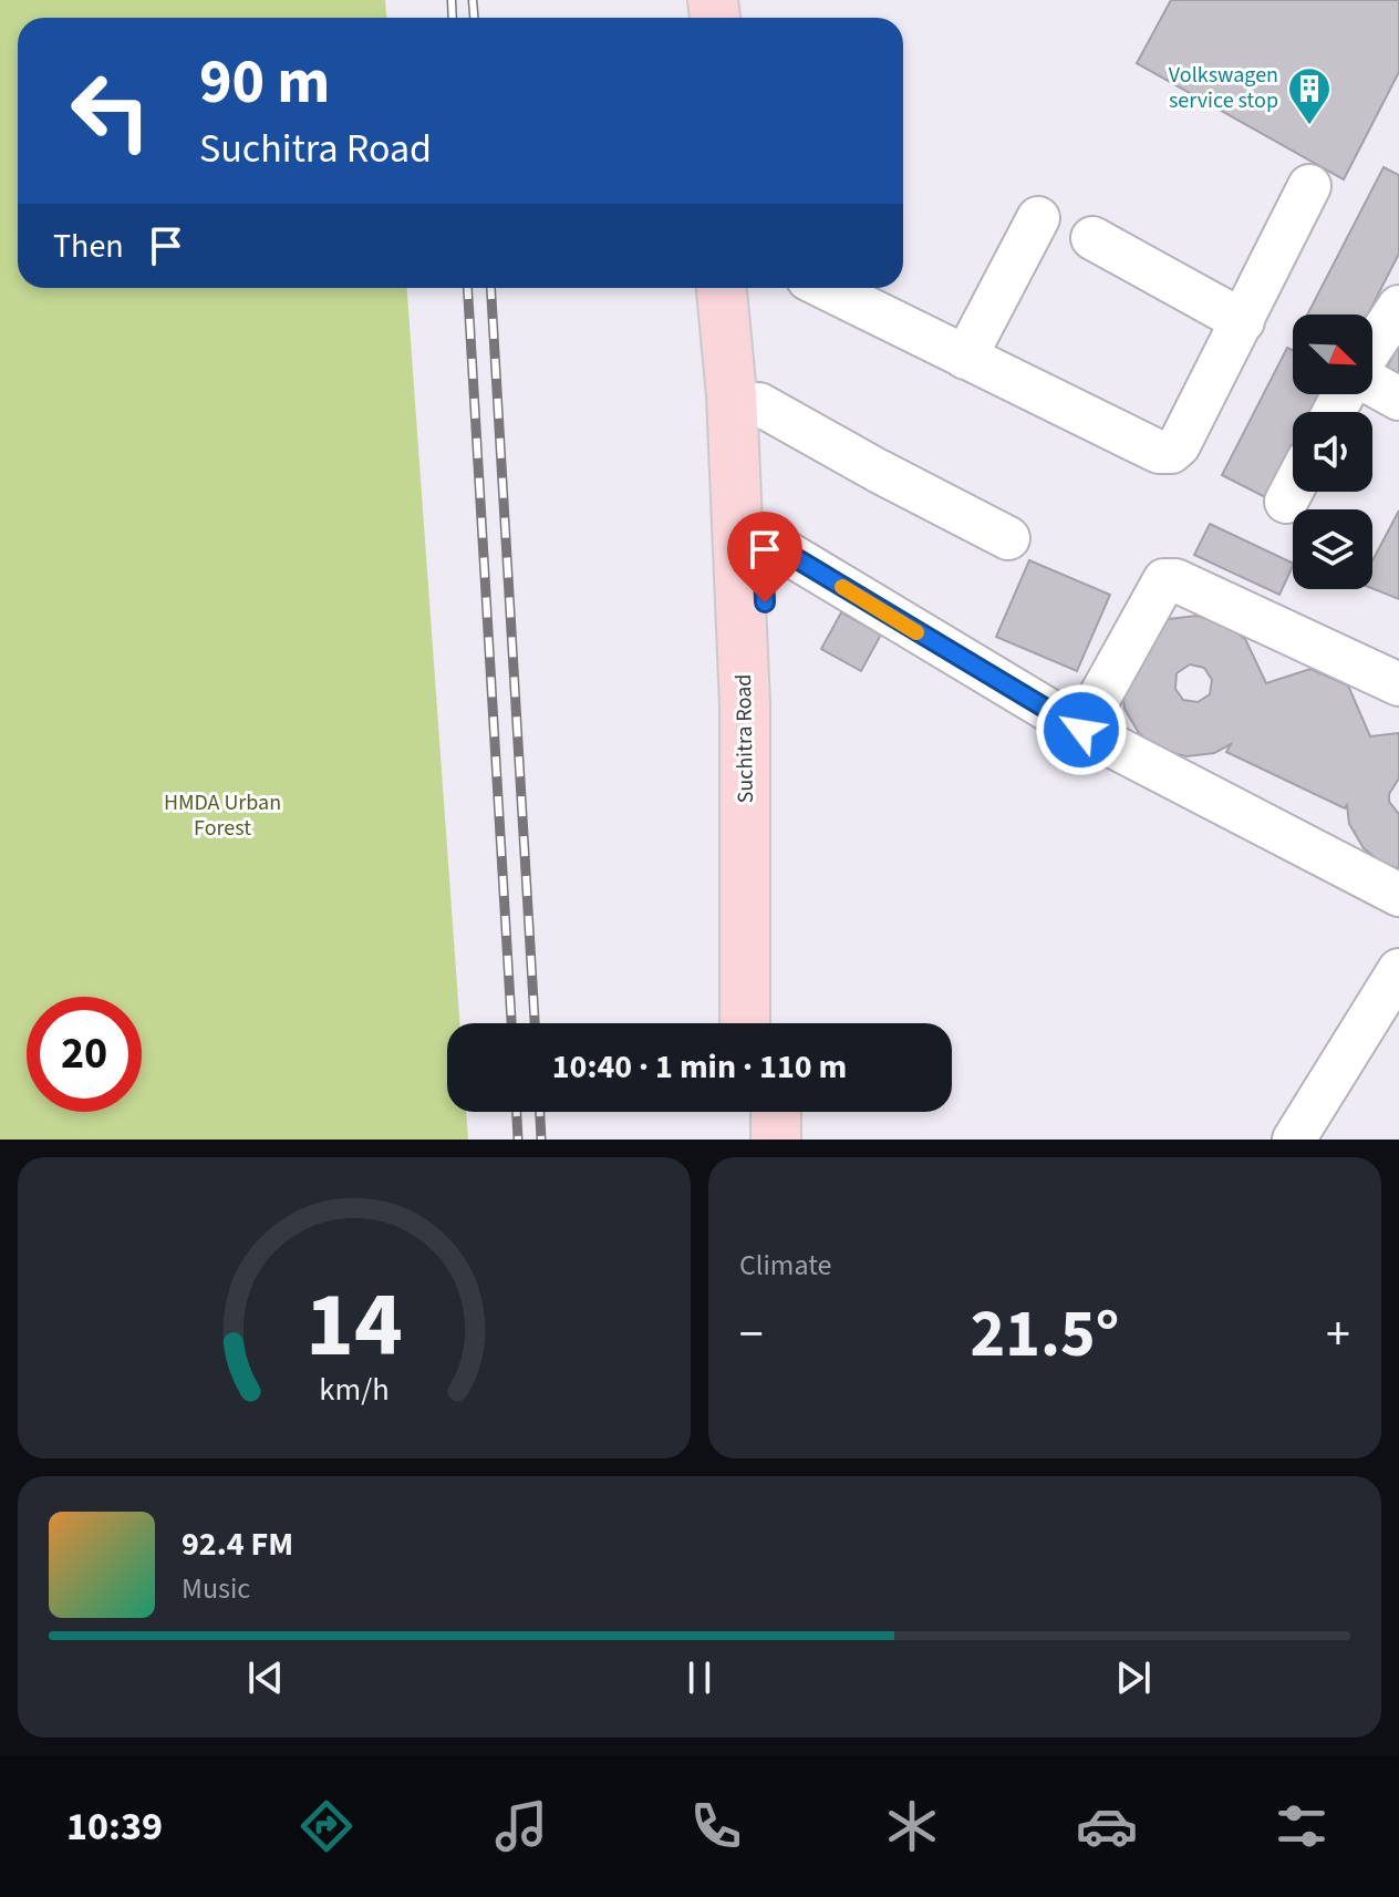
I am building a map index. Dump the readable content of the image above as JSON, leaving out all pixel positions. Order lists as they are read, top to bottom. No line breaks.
{"streets":{"main road":["Suchitra Road"]},"parks":["HMDA Urban Forest"],"places":{"building":["Volkswagen service stop"]},"north":"bottom right","page":{"turn":["90 m","Suchitra Road"],"then":"Then","limit":"20","trip":"10:40 · 1 min · 110 m","tile":"Climate","heat":["−","21.5°","+"],"song":["92.4 FM","Music"],"tabs":"10:39","gauge":["14","km/h"]}}
